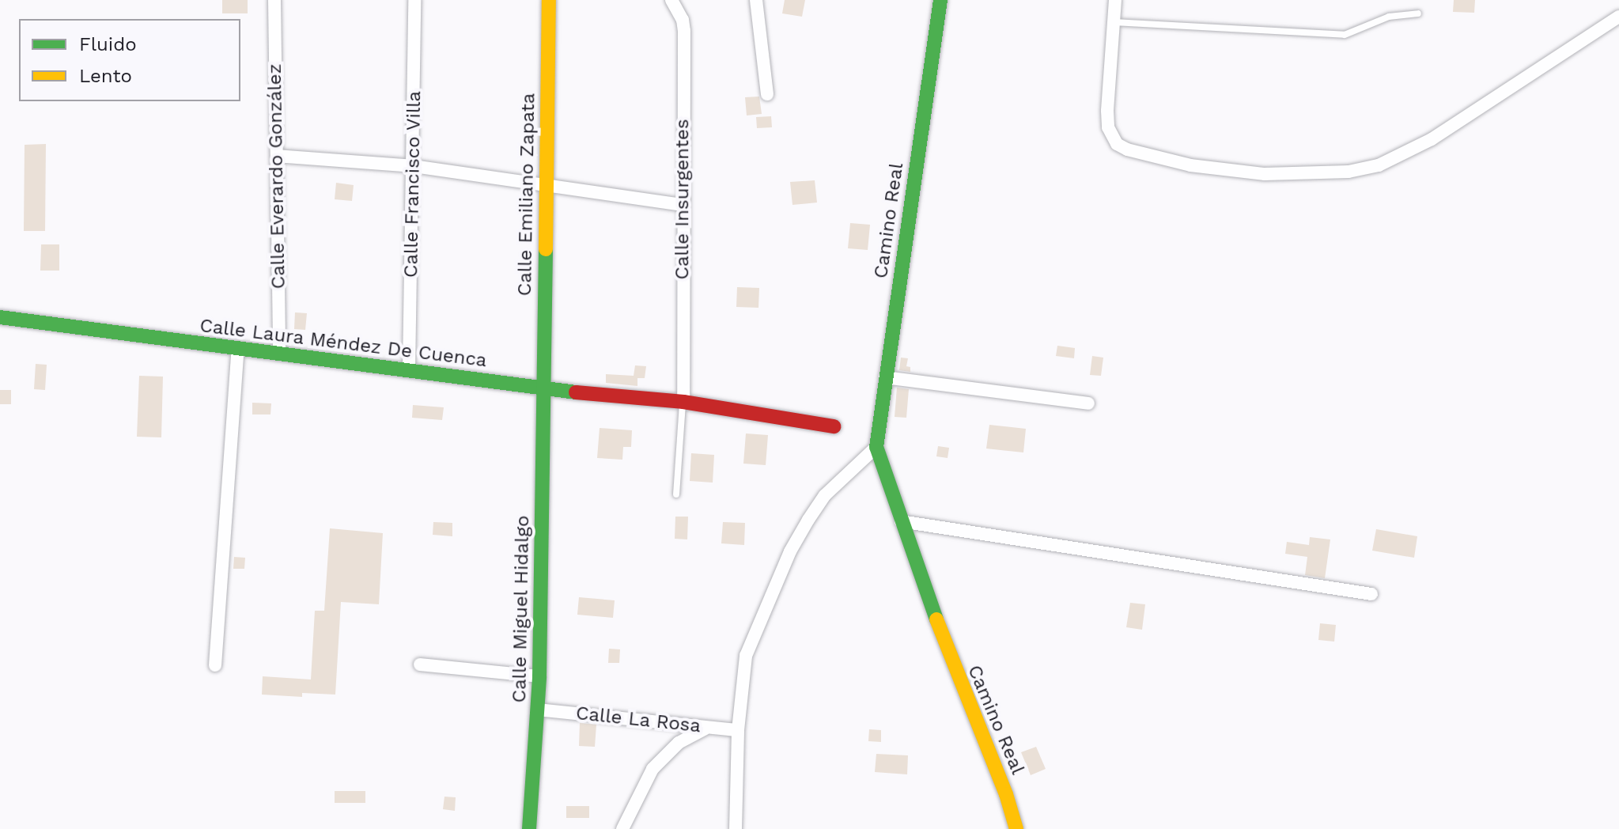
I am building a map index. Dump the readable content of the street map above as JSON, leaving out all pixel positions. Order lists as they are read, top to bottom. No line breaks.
{"streets":{"street":["Calle Everardo González","Calle Francisco Villa","Calle Emiliano Zapata","Calle Insurgentes","Camino Real","Calle Laura Méndez De Cuenca","Calle Miguel Hidalgo","Calle La Rosa"]},"crossings":[["Calle Everardo González","Calle Laura Méndez De Cuenca"],["Calle Francisco Villa","Calle Laura Méndez De Cuenca"],["Calle Emiliano Zapata","Calle Laura Méndez De Cuenca"],["Calle Emiliano Zapata","Calle Miguel Hidalgo"],["Calle Insurgentes","Calle Laura Méndez De Cuenca"],["Calle Laura Méndez De Cuenca","Calle Miguel Hidalgo"],["Calle Miguel Hidalgo","Calle La Rosa"]],"legend":["Fluido","Lento"]}
